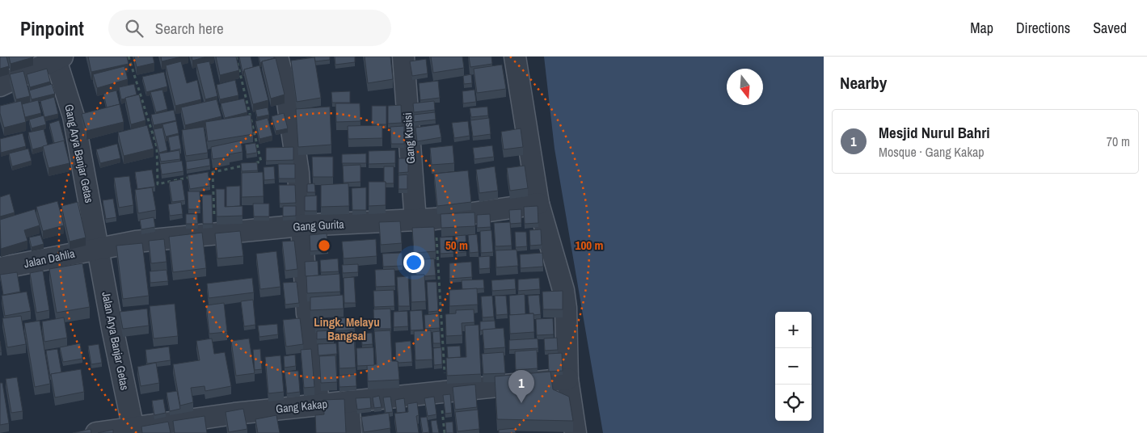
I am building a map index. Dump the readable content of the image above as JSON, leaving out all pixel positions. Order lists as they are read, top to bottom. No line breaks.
{"streets":{"street":["Gang Kusisi","Gang Arya Banjar Getas","Gang Gurita","Jalan Dahlia","Jalan Arya Banjar Getas","Gang Kakap"]},"crossings":[["Gang Kusisi","Gang Gurita"],["Gang Arya Banjar Getas","Gang Gurita"],["Gang Arya Banjar Getas","Jalan Dahlia"],["Gang Arya Banjar Getas","Jalan Arya Banjar Getas"],["Gang Gurita","Jalan Dahlia"],["Gang Gurita","Jalan Arya Banjar Getas"],["Jalan Dahlia","Jalan Arya Banjar Getas"],["Jalan Arya Banjar Getas","Gang Kakap"]],"districts":["Lingk. Melayu Bangsal"],"north":"bottom","page":{"header":"Pinpoint","search":"Search here","nav":["Map","Directions","Saved"],"heading":"Nearby","list":[{"mark":"1","name":"Mesjid Nurul Bahri","note":"Mosque · Gang Kakap","value":"70 m"}],"map_buttons":["+","−"],"pins":"1"},"rings":["50 m","100 m"]}
